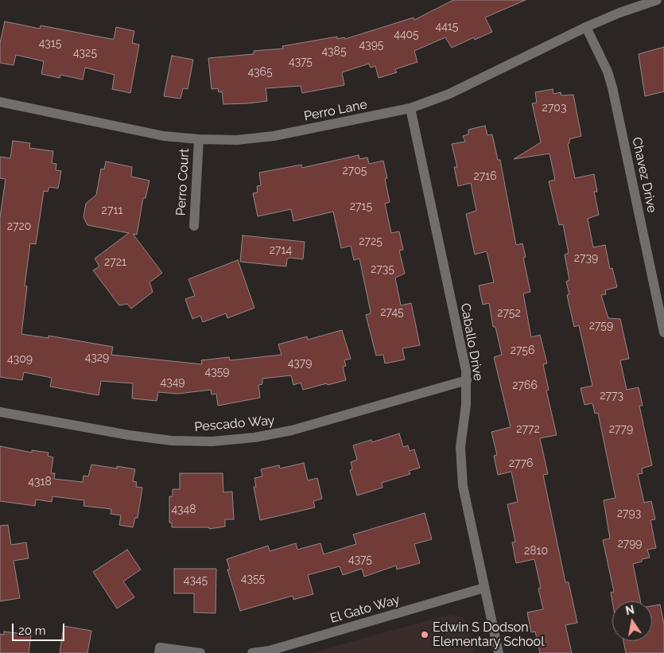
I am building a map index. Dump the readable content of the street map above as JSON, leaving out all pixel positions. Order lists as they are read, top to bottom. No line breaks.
{"streets":{"street":["Perro Lane","Chavez Drive","Perro Court","Caballo Drive","Pescado Way","El Gato Way"]},"crossings":[["Perro Lane","Chavez Drive"],["Perro Lane","Perro Court"],["Perro Lane","Caballo Drive"],["Caballo Drive","Pescado Way"],["Caballo Drive","El Gato Way"]],"places":["Edwin S Dodson Elementary School"],"house_numbers":["4415","4405","4315","4395","4385","4325","4375","4365","2703","2705","2716","2715","2711","2720","2725","2714","2739","2721","2735","2745","2752","2759","2756","4329","4309","4379","4359","4349","2766","2773","2772","2779","2776","4318","4348","2793","2799","2810","4375","4355","4345"],"scale_bar":"20 m","north":"top"}
